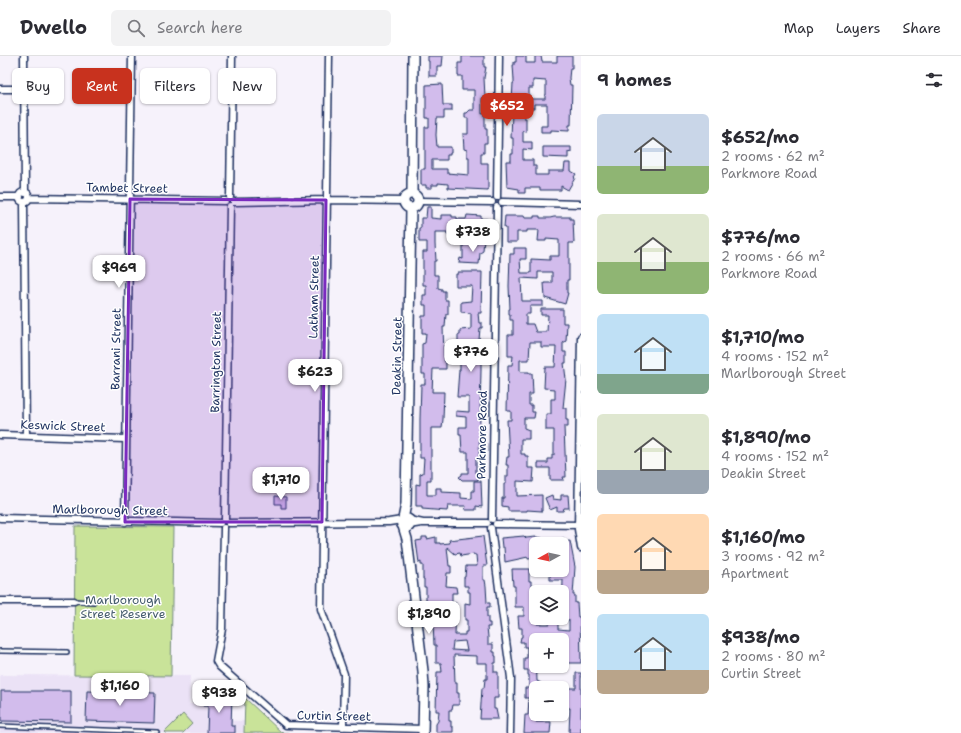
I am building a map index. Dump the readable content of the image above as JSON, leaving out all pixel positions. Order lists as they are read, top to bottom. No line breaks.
{"streets":{"street":["Tambet Street","Latham Street","Barrani Street","Deakin Street","Barrington Street","Keswick Street","Parkmore Road","Marlborough Street","Curtin Street"]},"crossings":[["Tambet Street","Latham Street"],["Tambet Street","Barrani Street"],["Tambet Street","Deakin Street"],["Tambet Street","Barrington Street"],["Latham Street","Marlborough Street"],["Latham Street","Curtin Street"],["Barrani Street","Keswick Street"],["Barrani Street","Marlborough Street"],["Deakin Street","Marlborough Street"],["Deakin Street","Curtin Street"],["Barrington Street","Marlborough Street"],["Barrington Street","Curtin Street"],["Parkmore Road","Marlborough Street"]],"parks":["Marlborough Street Reserve"],"north":"left","page":{"header":"Dwello","search":"Search here","nav":["Map","Layers","Share"],"heading":"9 homes","chip":["Buy","Rent","Filters","New"],"price":["$652","$738","$969","$776","$623","$1,710","$1,890","$1,160","$938"],"list":[{"name":"$652/mo","note":"2 rooms · 62 m² · Parkmore Road"},{"name":"$776/mo","note":"2 rooms · 66 m² · Parkmore Road"},{"name":"$1,710/mo","note":"4 rooms · 152 m² · Marlborough Street"},{"name":"$1,890/mo","note":"4 rooms · 152 m² · Deakin Street"},{"name":"$1,160/mo","note":"3 rooms · 92 m² · Apartment"},{"name":"$938/mo","note":"2 rooms · 80 m² · Curtin Street"}],"map_buttons":["+","−"]}}
